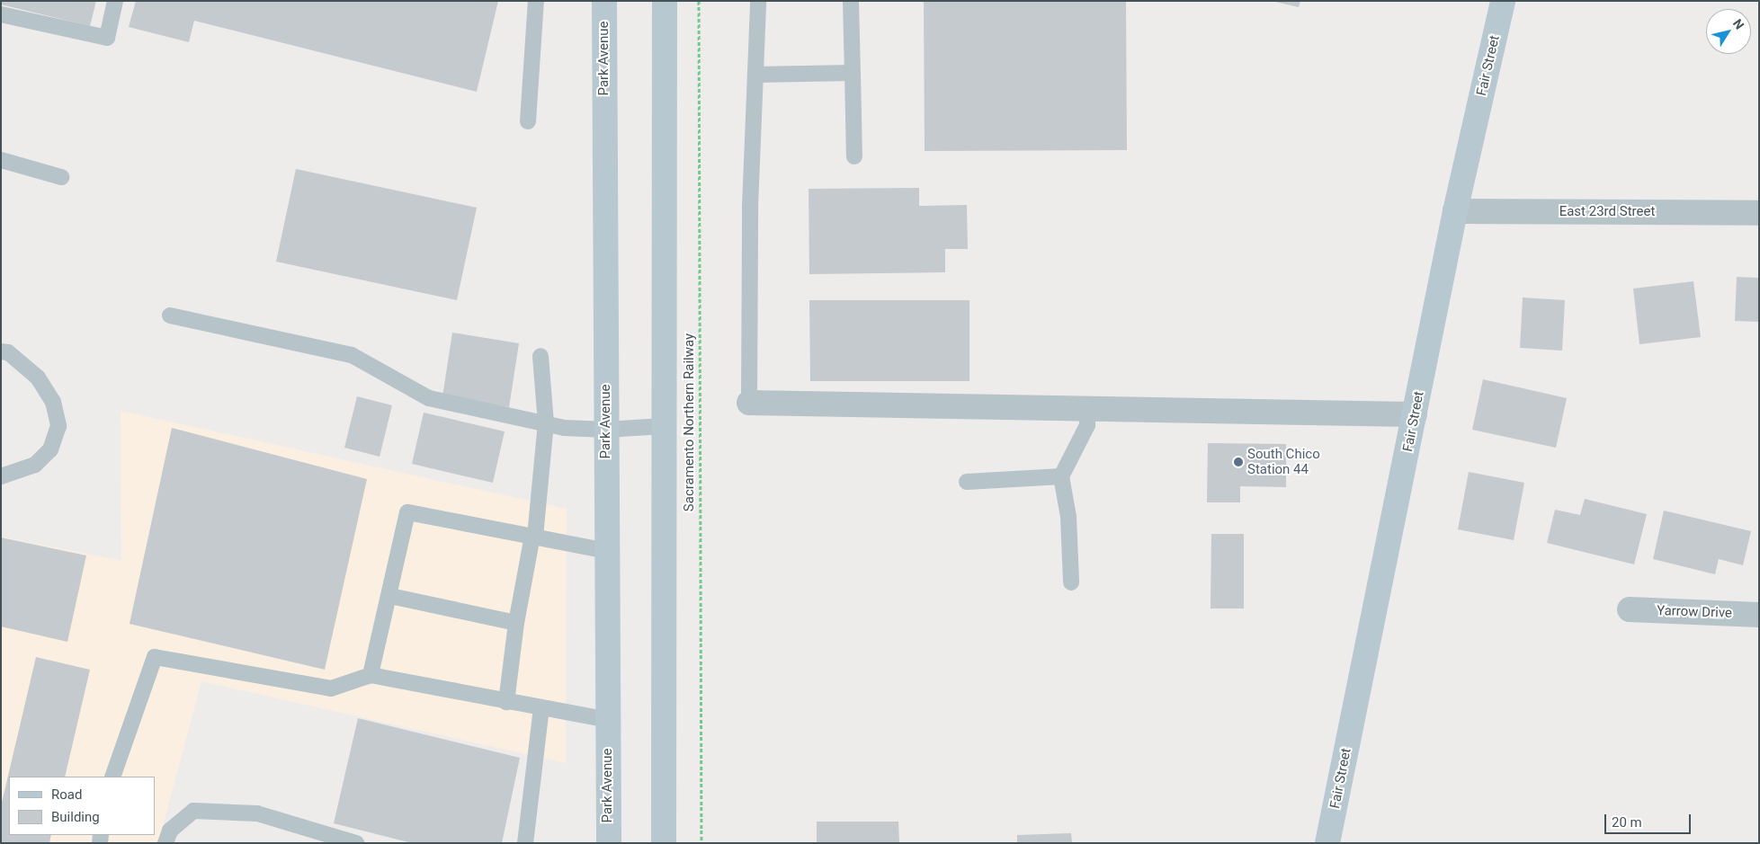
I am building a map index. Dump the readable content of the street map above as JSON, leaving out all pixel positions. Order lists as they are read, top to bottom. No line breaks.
{"streets":{"main road":["Park Avenue","Fair Street"],"street":["East 23rd Street","Yarrow Drive"],"path":["Sacramento Northern Railway"]},"crossings":[["Fair Street","East 23rd Street"]],"places":["South Chico Station 44"],"legend":["Road","Building"],"scale_bar":"20 m","north":"top right"}
